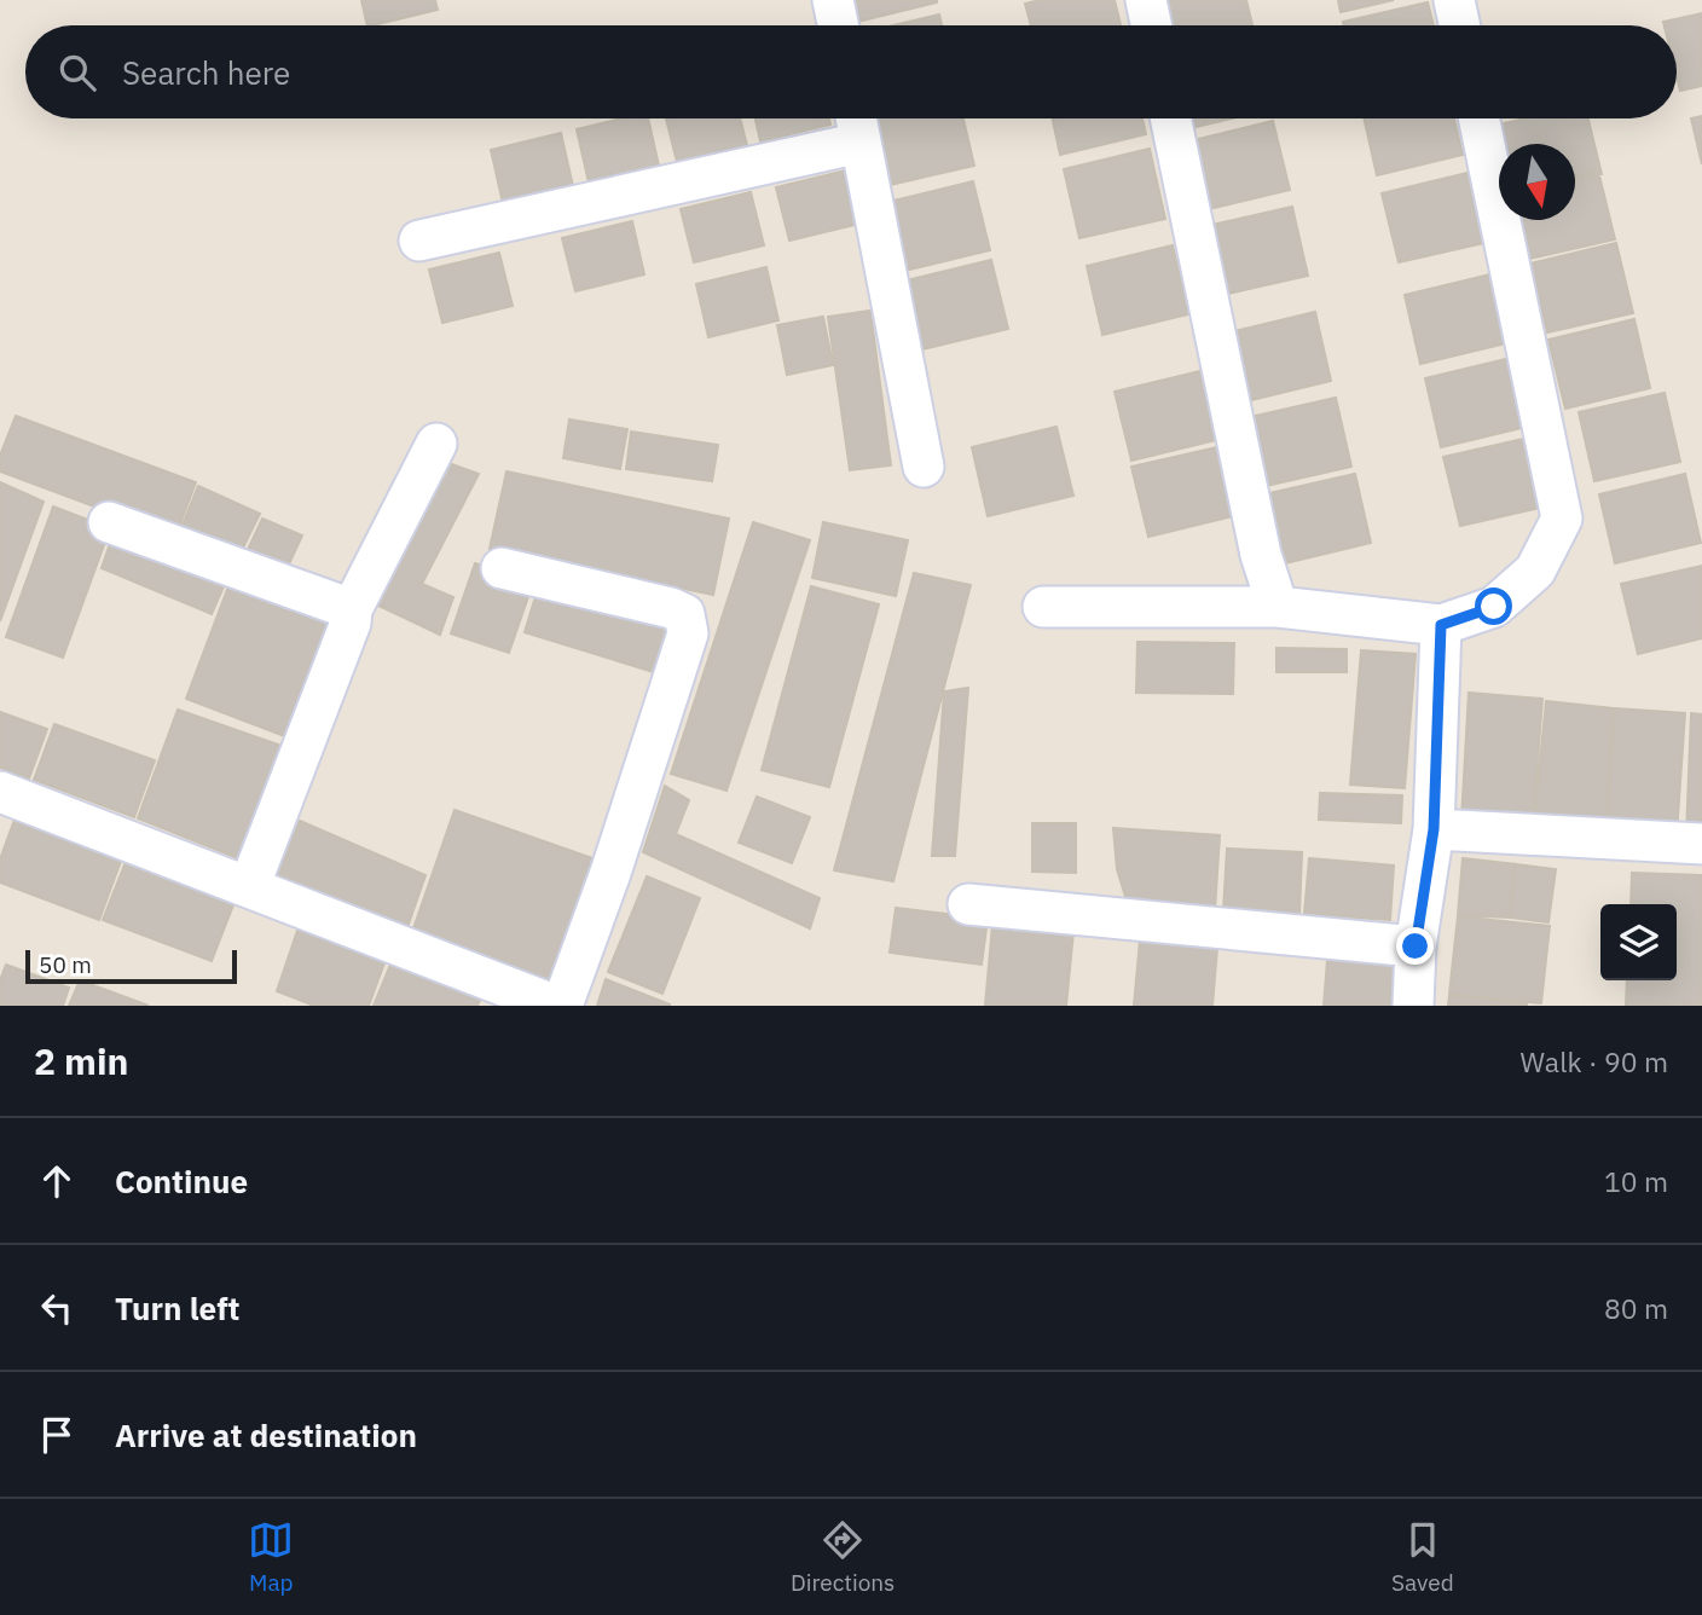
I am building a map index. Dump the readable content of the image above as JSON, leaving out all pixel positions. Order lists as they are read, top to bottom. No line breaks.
{"scale_bar":"50 m","north":"bottom","page":{"search":"Search here","scale":"50 m","heading":["2 min","Walk · 90 m"],"list":[["Continue","10 m"],["Turn left","80 m"],"Arrive at destination"],"nav":["Map","Directions","Saved"]}}
